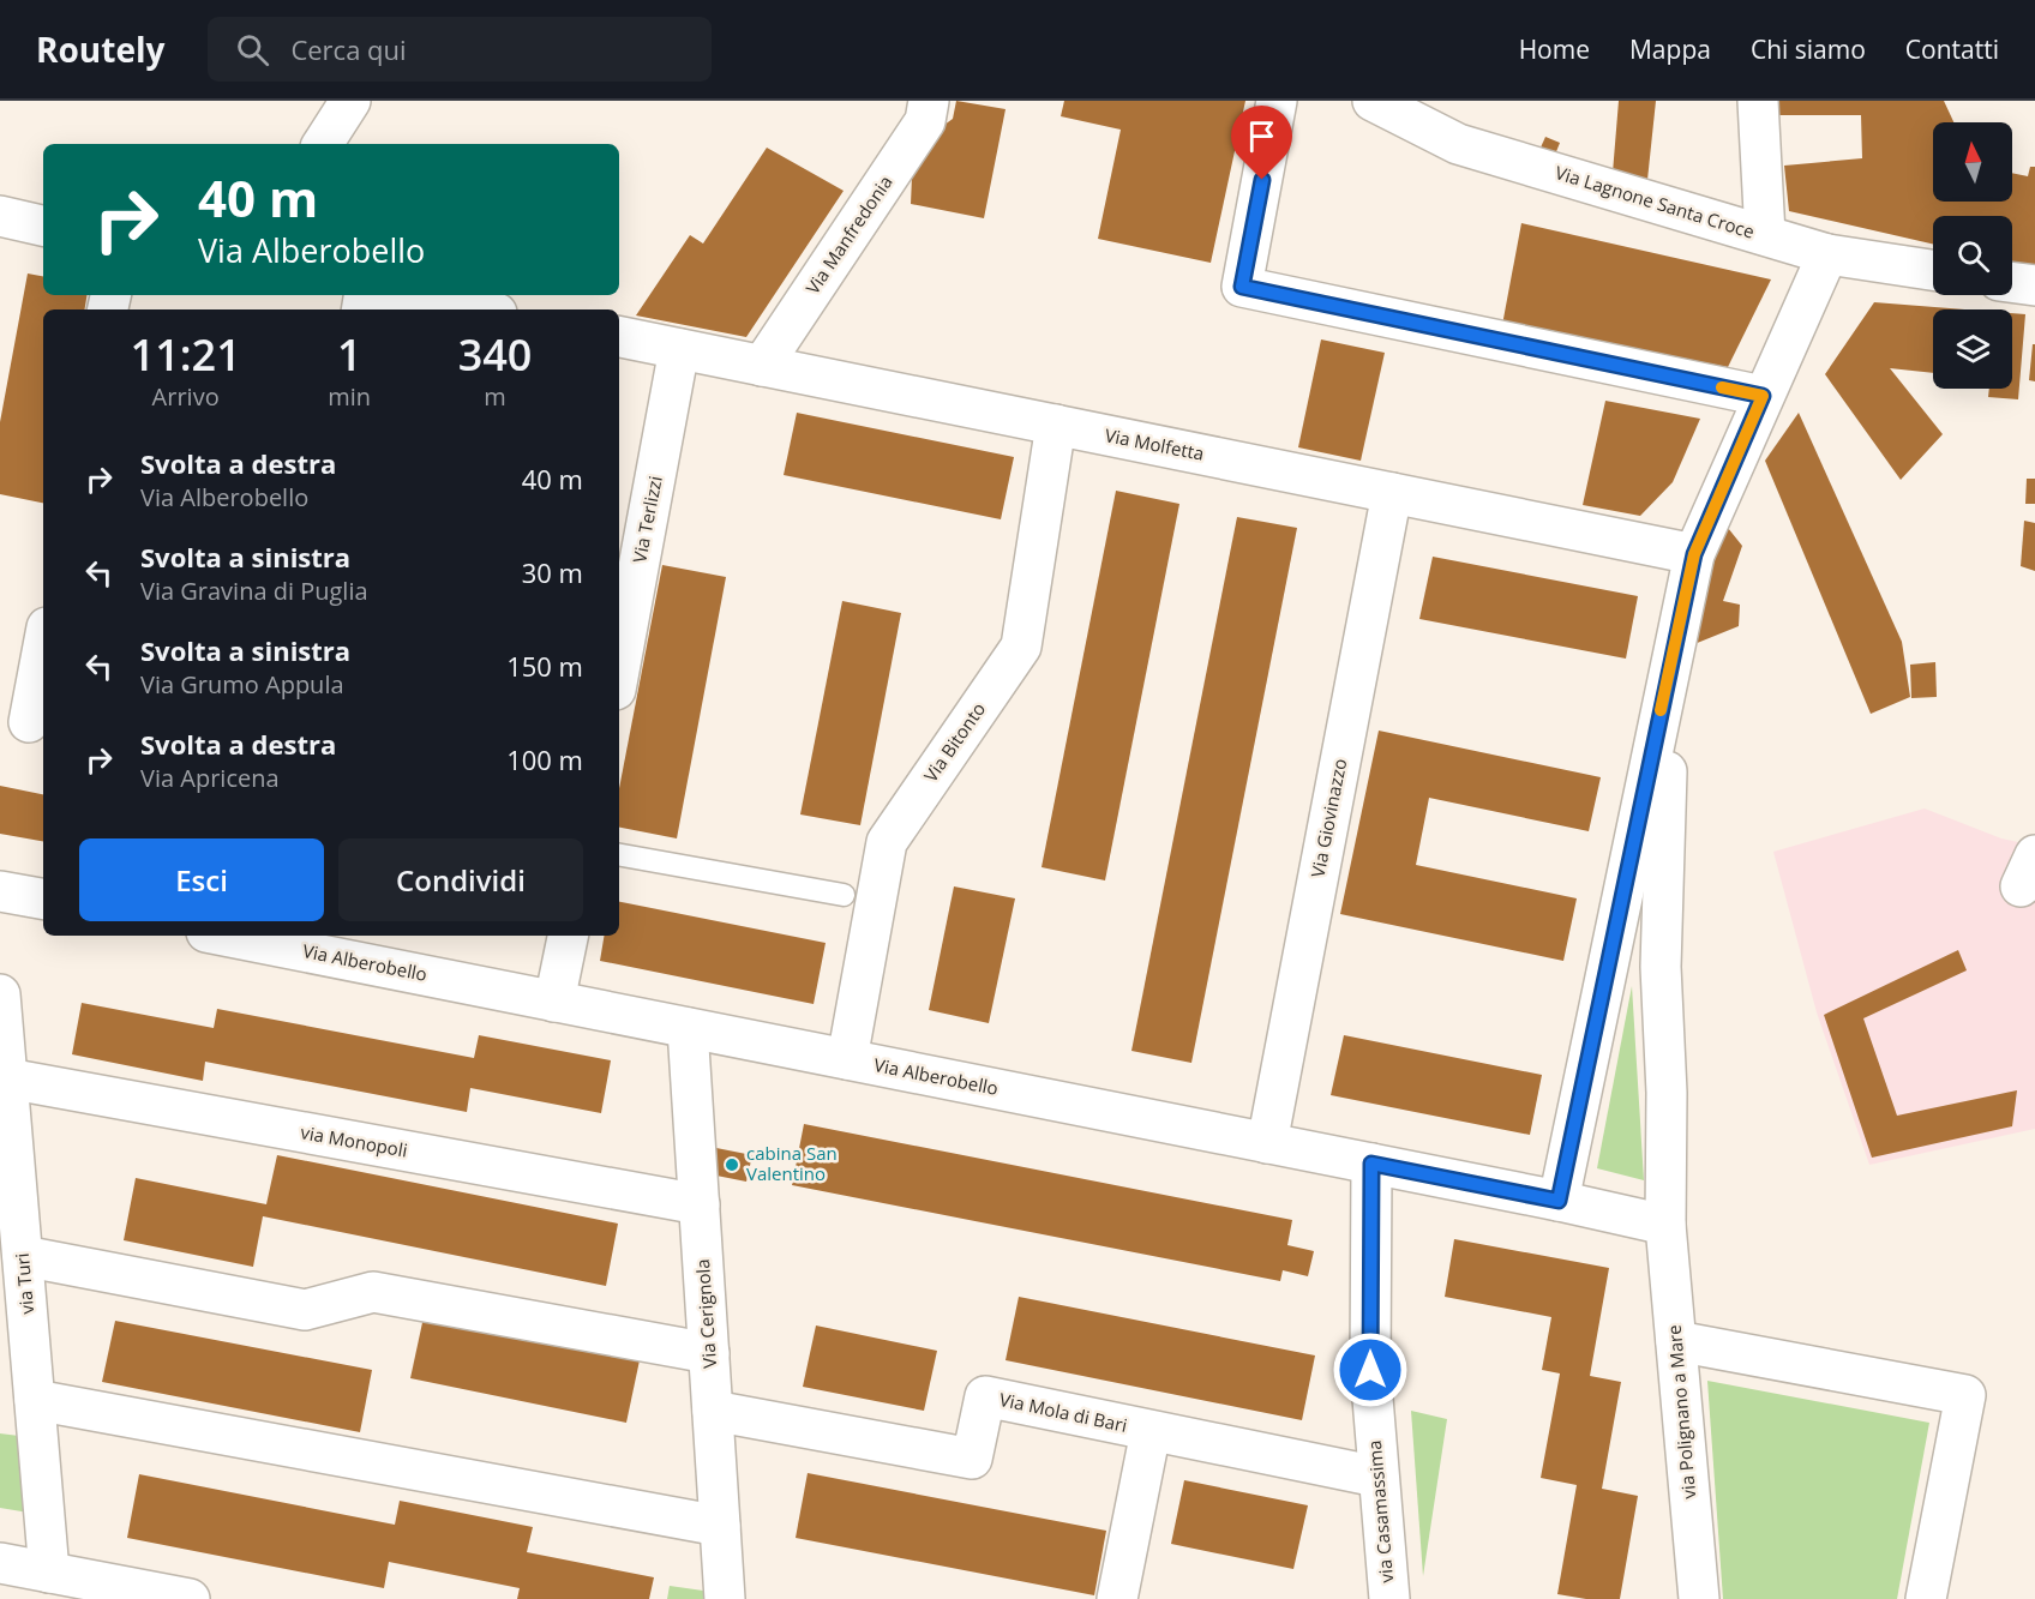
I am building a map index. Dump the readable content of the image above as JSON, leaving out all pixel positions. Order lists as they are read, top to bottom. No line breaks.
{"streets":{"street":["Via Lagnone Santa Croce","Via Manfredonia","Via Molfetta","Via Terlizzi","Via Bitonto","Via Giovinazzo","Via Alberobello","via Monopoli","via Turi","Via Cerignola","via Polignano a Mare","Via Mola di Bari","via Casamassima"]},"crossings":[["Via Manfredonia","Via Molfetta"],["Via Molfetta","Via Terlizzi"],["Via Molfetta","Via Bitonto"],["Via Molfetta","Via Giovinazzo"],["Via Bitonto","Via Alberobello"],["Via Giovinazzo","Via Alberobello"],["Via Alberobello","Via Cerignola"],["Via Alberobello","via Polignano a Mare"],["Via Alberobello","via Casamassima"],["via Monopoli","via Turi"],["via Monopoli","Via Cerignola"],["Via Cerignola","Via Mola di Bari"],["Via Mola di Bari","via Casamassima"]],"places":["cabina San Valentino"],"north":"top","page":{"header":"Routely","search":"Cerca qui","nav":["Home","Mappa","Chi siamo","Contatti"],"turn":["40 m","Via Alberobello"],"eta":["11:21","Arrivo","1","min","340","m"],"list":[{"name":"Svolta a destra","note":"Via Alberobello","value":"40 m"},{"name":"Svolta a sinistra","note":"Via Gravina di Puglia","value":"30 m"},{"name":"Svolta a sinistra","note":"Via Grumo Appula","value":"150 m"},{"name":"Svolta a destra","note":"Via Apricena","value":"100 m"}],"buttons":["Esci","Condividi"]}}
